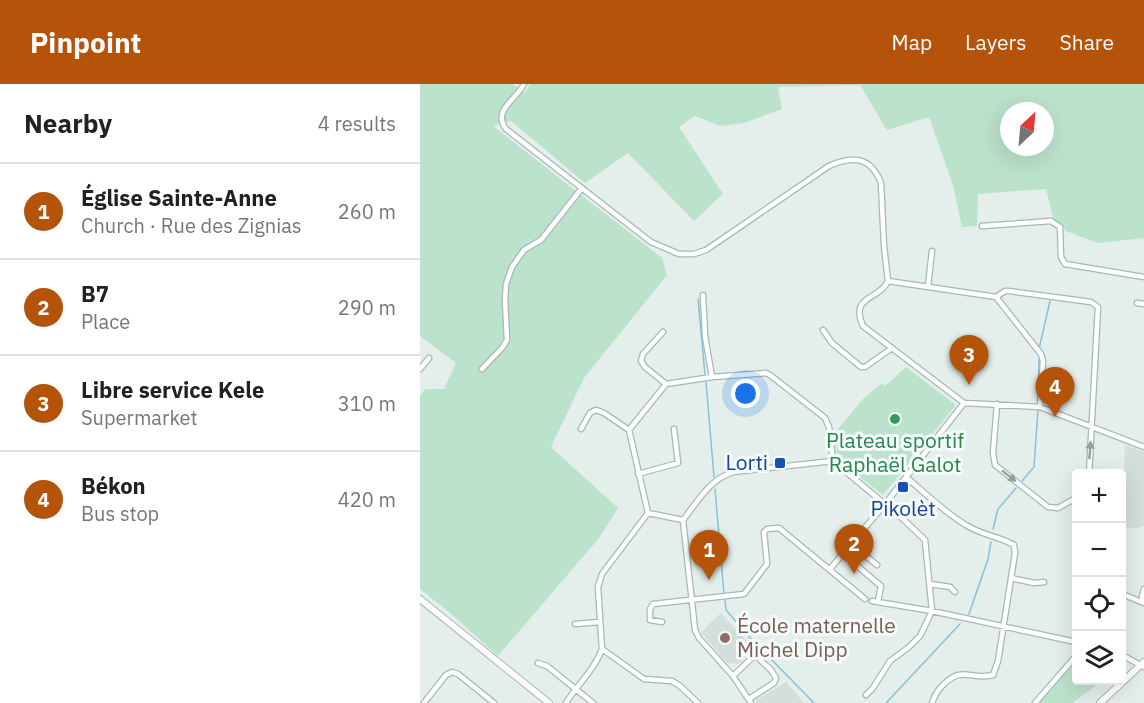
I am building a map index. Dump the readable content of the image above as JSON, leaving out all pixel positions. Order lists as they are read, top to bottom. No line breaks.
{"places":{"other":["Plateau sportif Raphaël Galot","École maternelle Michel Dipp"],"transit":["Lorti","Pikolèt"]},"north":"top right","page":{"header":"Pinpoint","nav":["Map","Layers","Share"],"heading":["Nearby","4 results"],"list":[{"mark":"1","name":"Église Sainte-Anne","note":"Church · Rue des Zignias","value":"260 m"},{"mark":"2","name":"B7","note":"Place","value":"290 m"},{"mark":"3","name":"Libre service Kele","note":"Supermarket","value":"310 m"},{"mark":"4","name":"Békon","note":"Bus stop","value":"420 m"}],"pins":["3","4","2","1"],"map_buttons":["+","−"]}}
